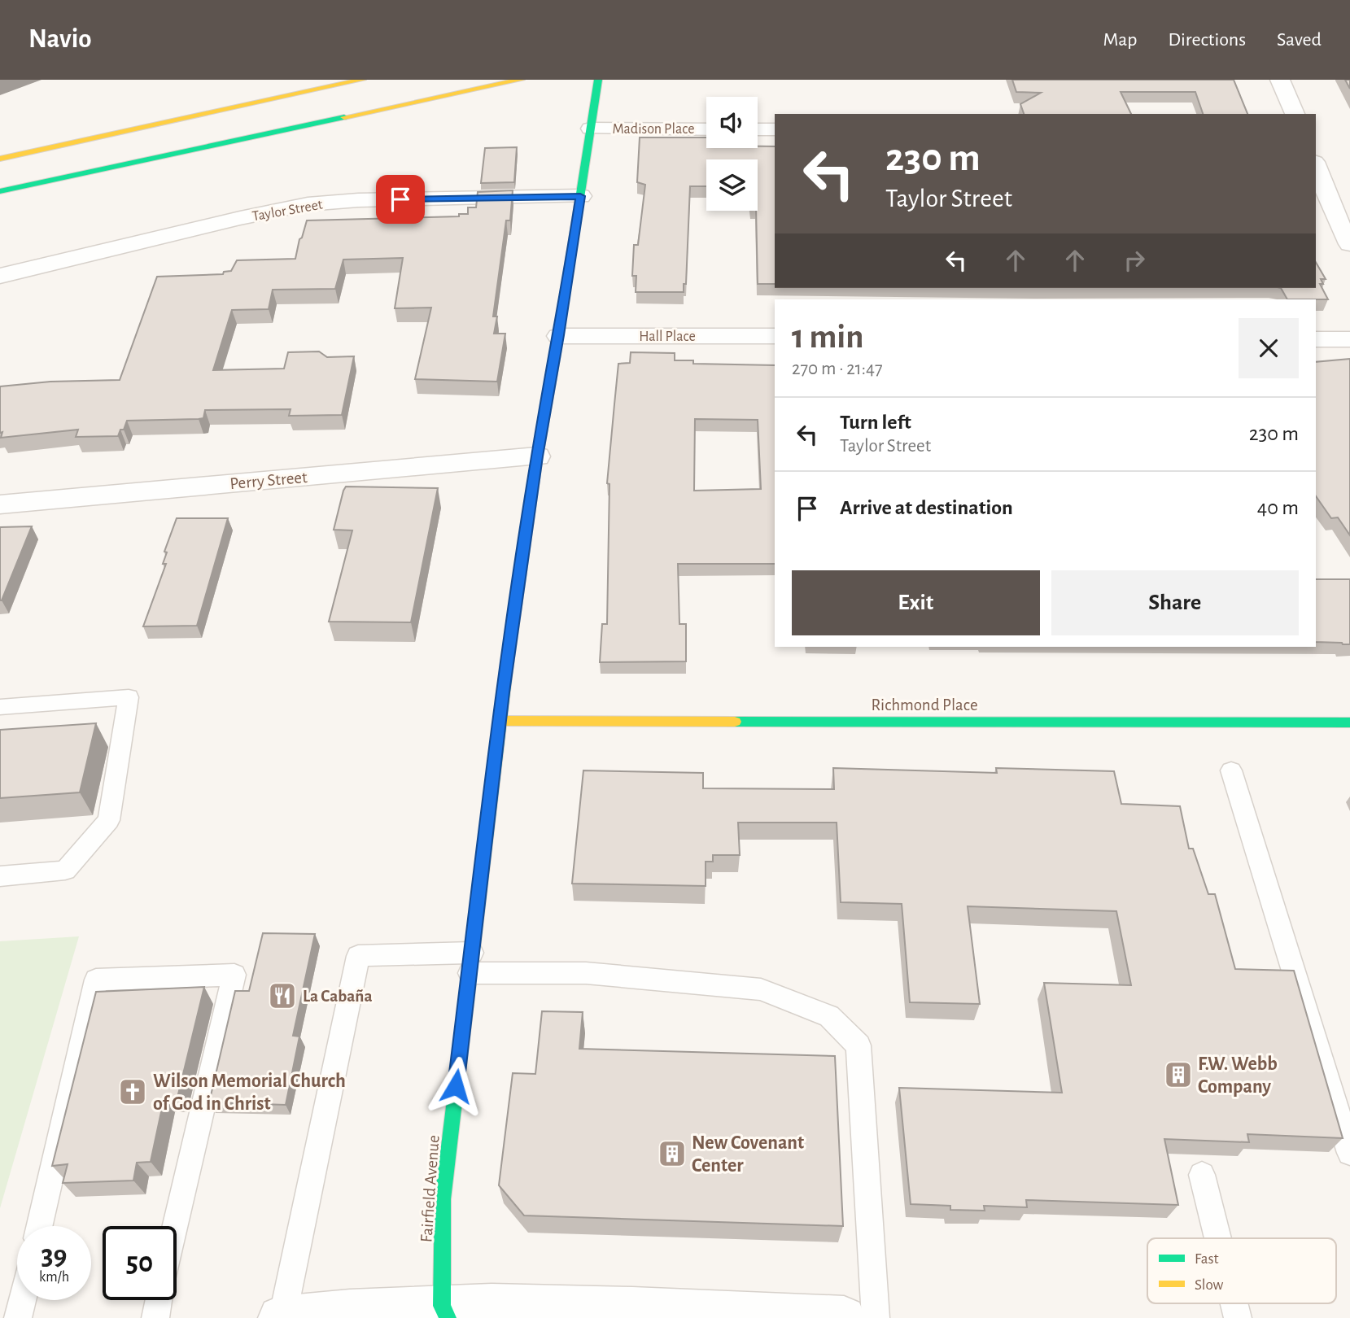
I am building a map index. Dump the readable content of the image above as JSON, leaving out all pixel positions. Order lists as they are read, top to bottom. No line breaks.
{"streets":{"main road":["Richmond Place","Fairfield Avenue"],"street":["Madison Place","Taylor Street","Hall Place","Perry Street"]},"crossings":[["Madison Place","Fairfield Avenue"],["Taylor Street","Fairfield Avenue"],["Hall Place","Fairfield Avenue"],["Perry Street","Fairfield Avenue"],["Richmond Place","Fairfield Avenue"]],"places":{"restaurant":["La Cabaña"],"building":["F.W. Webb Company","New Covenant Center"],"church":["Wilson Memorial Church of God in Christ"]},"legend":["Fast","Slow"],"page":{"header":"Navio","nav":["Map","Directions","Saved"],"turn":["230 m","Taylor Street"],"heading":["1 min","270 m · 21:47"],"list":[{"name":"Turn left","note":"Taylor Street","value":"230 m"},{"name":"Arrive at destination","value":"40 m"}],"buttons":["Exit","Share"],"speed":"39 km/h","limit":"50"}}
